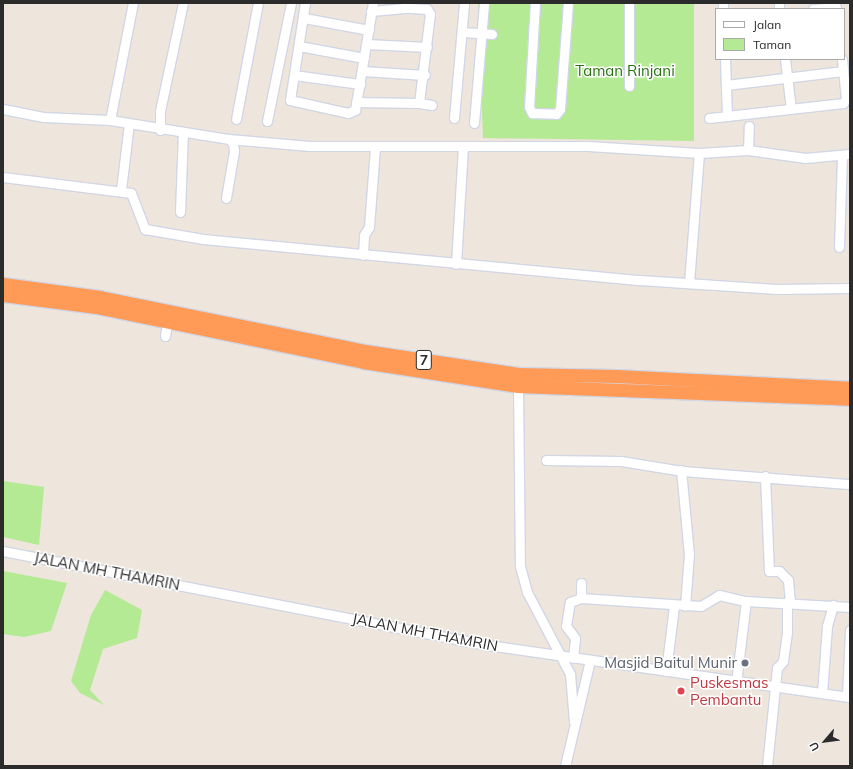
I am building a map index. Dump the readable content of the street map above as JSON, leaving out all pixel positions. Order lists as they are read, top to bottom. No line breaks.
{"streets":{"highway":["7"],"street":["JALAN MH THAMRIN"]},"parks":["Taman Rinjani"],"places":["Masjid Baitul Munir","Puskesmas Pembantu"],"legend":["Jalan","Taman"],"north":"bottom left"}
